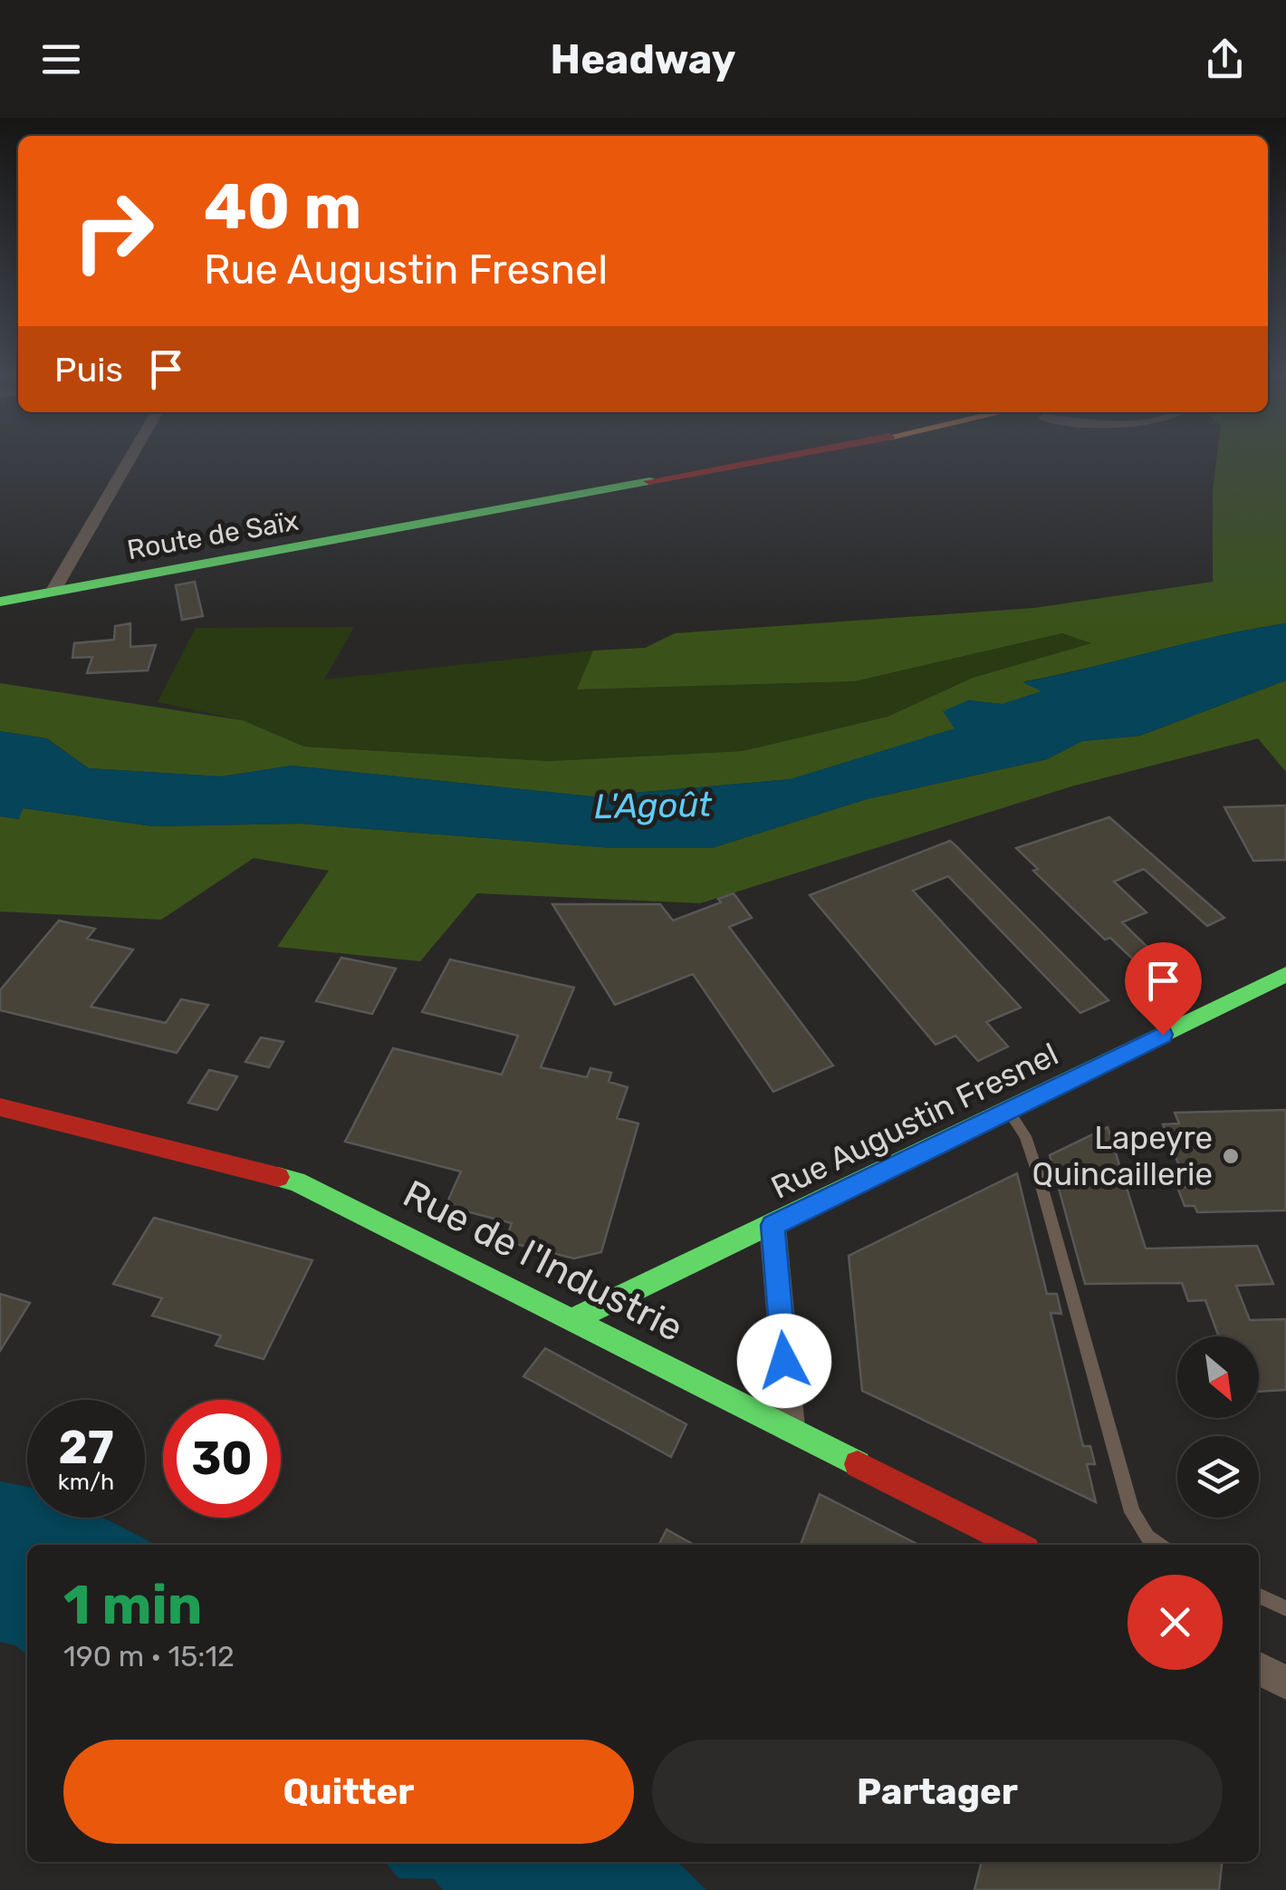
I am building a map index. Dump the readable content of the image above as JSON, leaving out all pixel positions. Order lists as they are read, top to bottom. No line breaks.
{"streets":{"street":["Route de Saïx","Rue Augustin Fresnel","Rue de l'Industrie"]},"crossings":[["Rue Augustin Fresnel","Rue de l'Industrie"]],"water":["L'Agoût"],"places":["Lapeyre Quincaillerie"],"north":"bottom right","page":{"header":"Headway","turn":["40 m","Rue Augustin Fresnel"],"then":"Puis","speed":"27 km/h","limit":"30","heading":["1 min","190 m · 15:12"],"buttons":["Quitter","Partager"]}}
